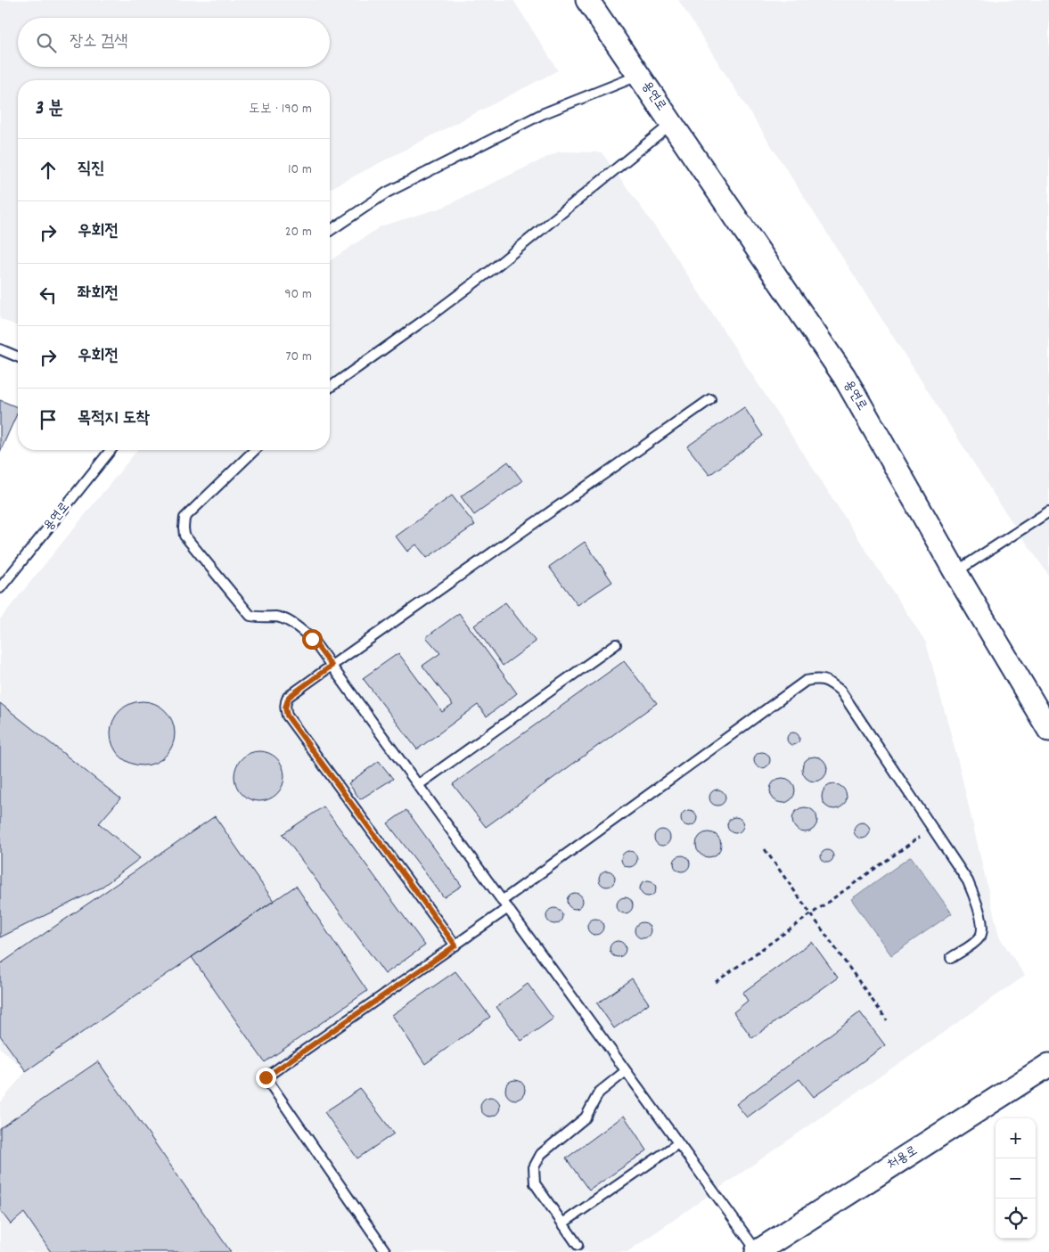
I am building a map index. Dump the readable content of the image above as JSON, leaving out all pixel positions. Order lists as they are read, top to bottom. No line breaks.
{"streets":{"street":["용연로","처용로"]},"page":{"search":"장소 검색","heading":["3 분","도보 · 190 m"],"list":[["직진","10 m"],["우회전","20 m"],["좌회전","90 m"],["우회전","70 m"],"목적지 도착"],"map_buttons":["+","−"]}}
